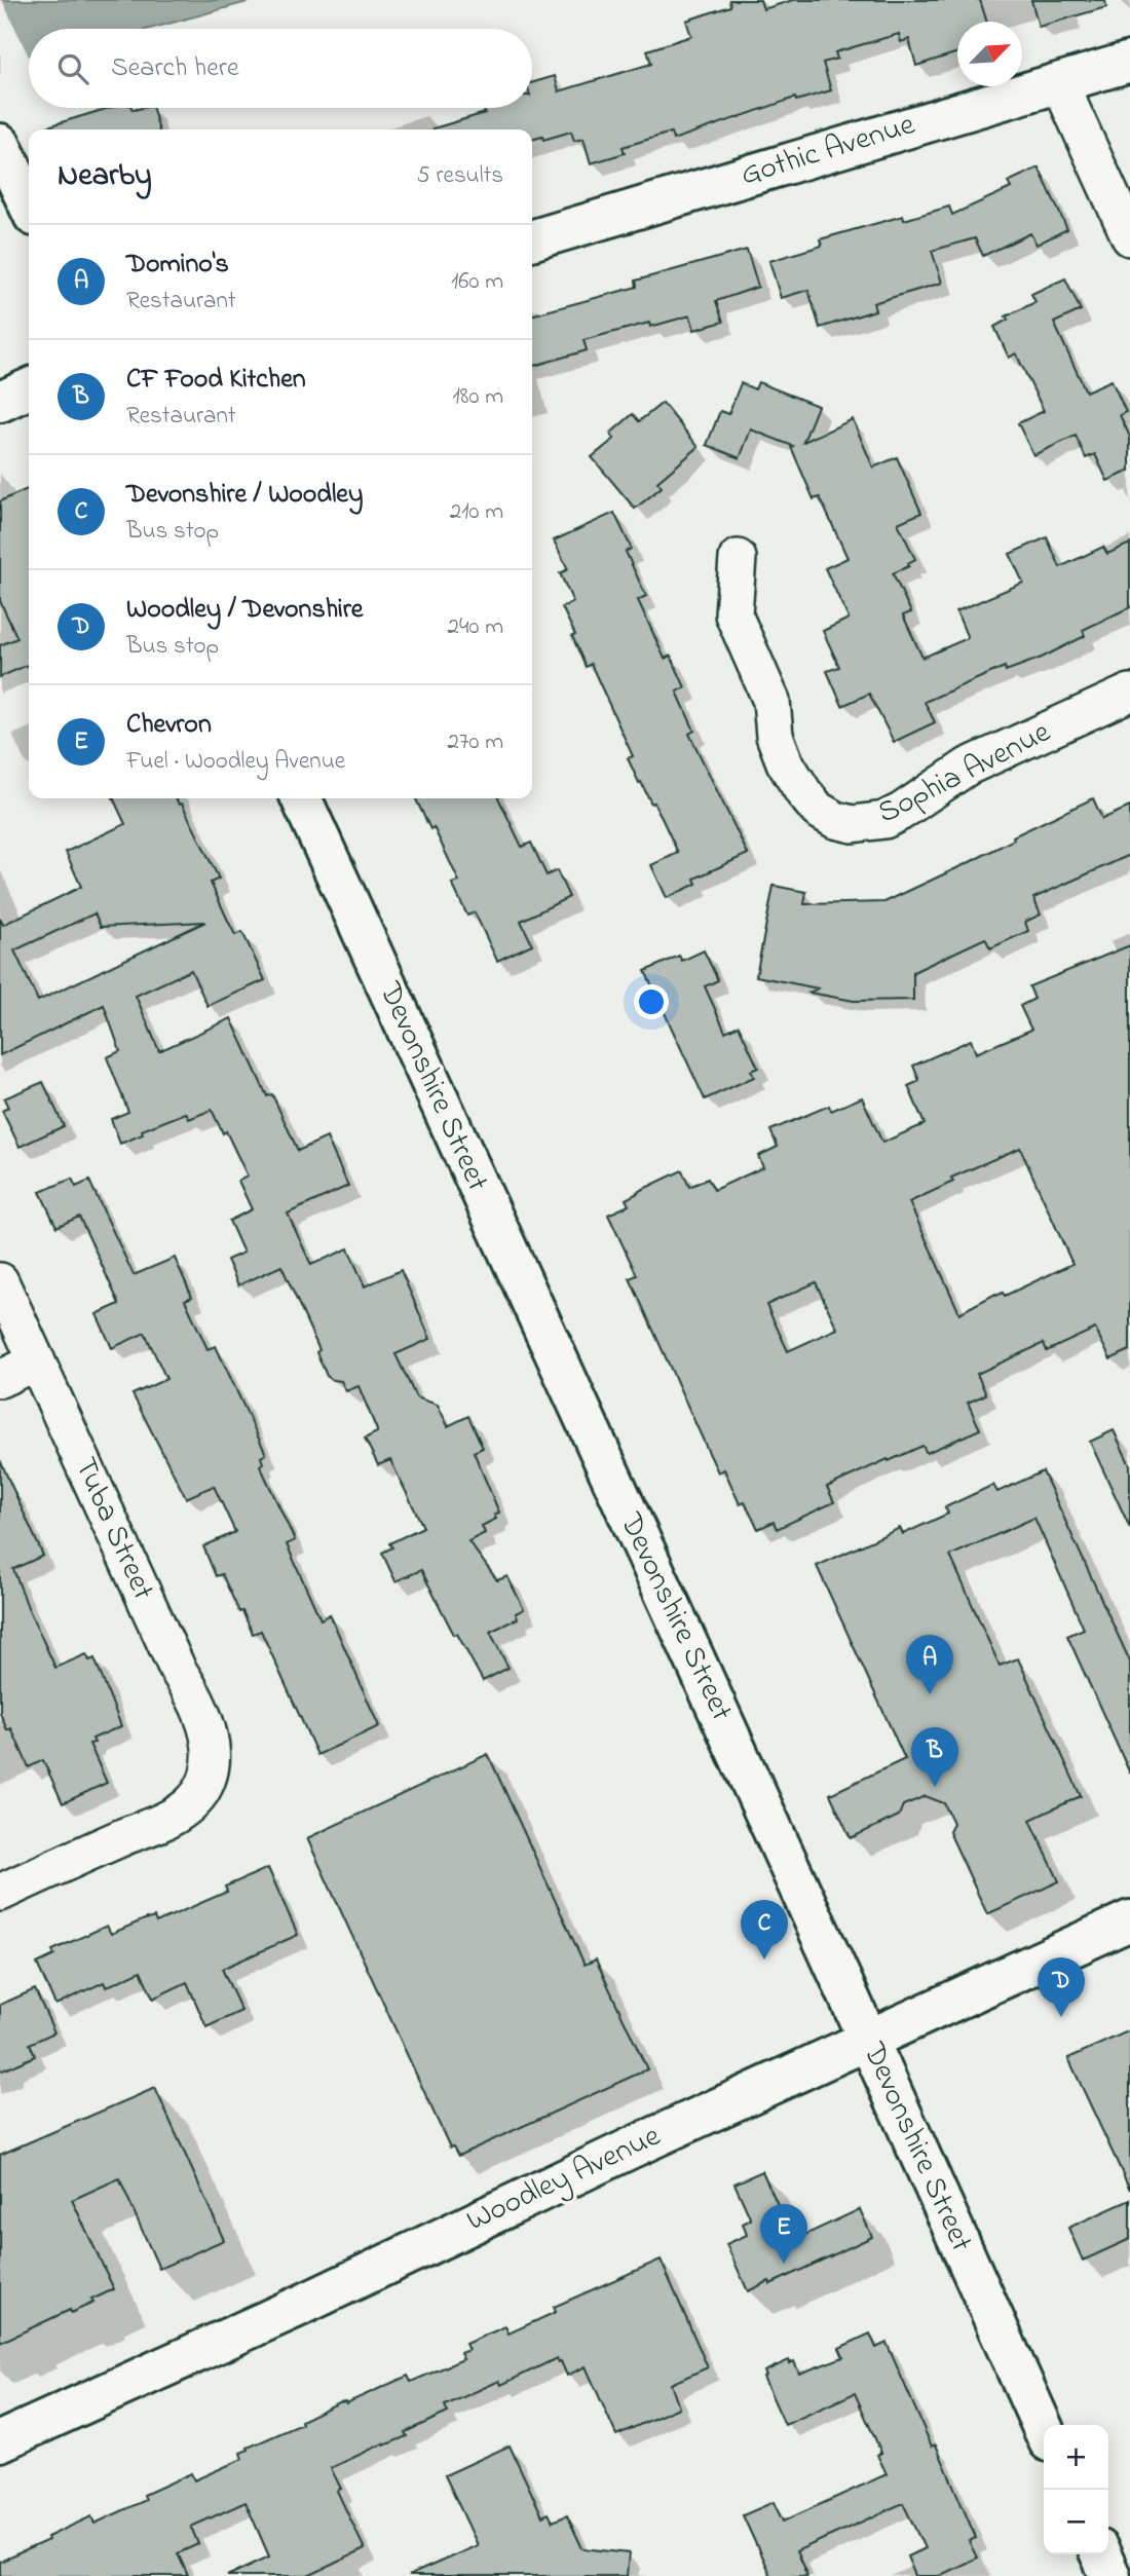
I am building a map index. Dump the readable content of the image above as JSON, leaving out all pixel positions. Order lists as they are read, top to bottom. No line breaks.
{"streets":{"main road":["Gothic Avenue","Devonshire Street","Woodley Avenue"],"street":["Sophia Avenue","Tuba Street"]},"crossings":[["Devonshire Street","Woodley Avenue"]],"north":"top right","page":{"search":"Search here","heading":["Nearby","5 results"],"list":[{"mark":"A","name":"Domino's","note":"Restaurant","value":"160 m"},{"mark":"B","name":"CF Food Kitchen","note":"Restaurant","value":"180 m"},{"mark":"C","name":"Devonshire / Woodley","note":"Bus stop","value":"210 m"},{"mark":"D","name":"Woodley / Devonshire","note":"Bus stop","value":"240 m"},{"mark":"E","name":"Chevron","note":"Fuel · Woodley Avenue","value":"270 m"}],"pins":["A","B","C","D","E"],"map_buttons":["+","−"]}}
